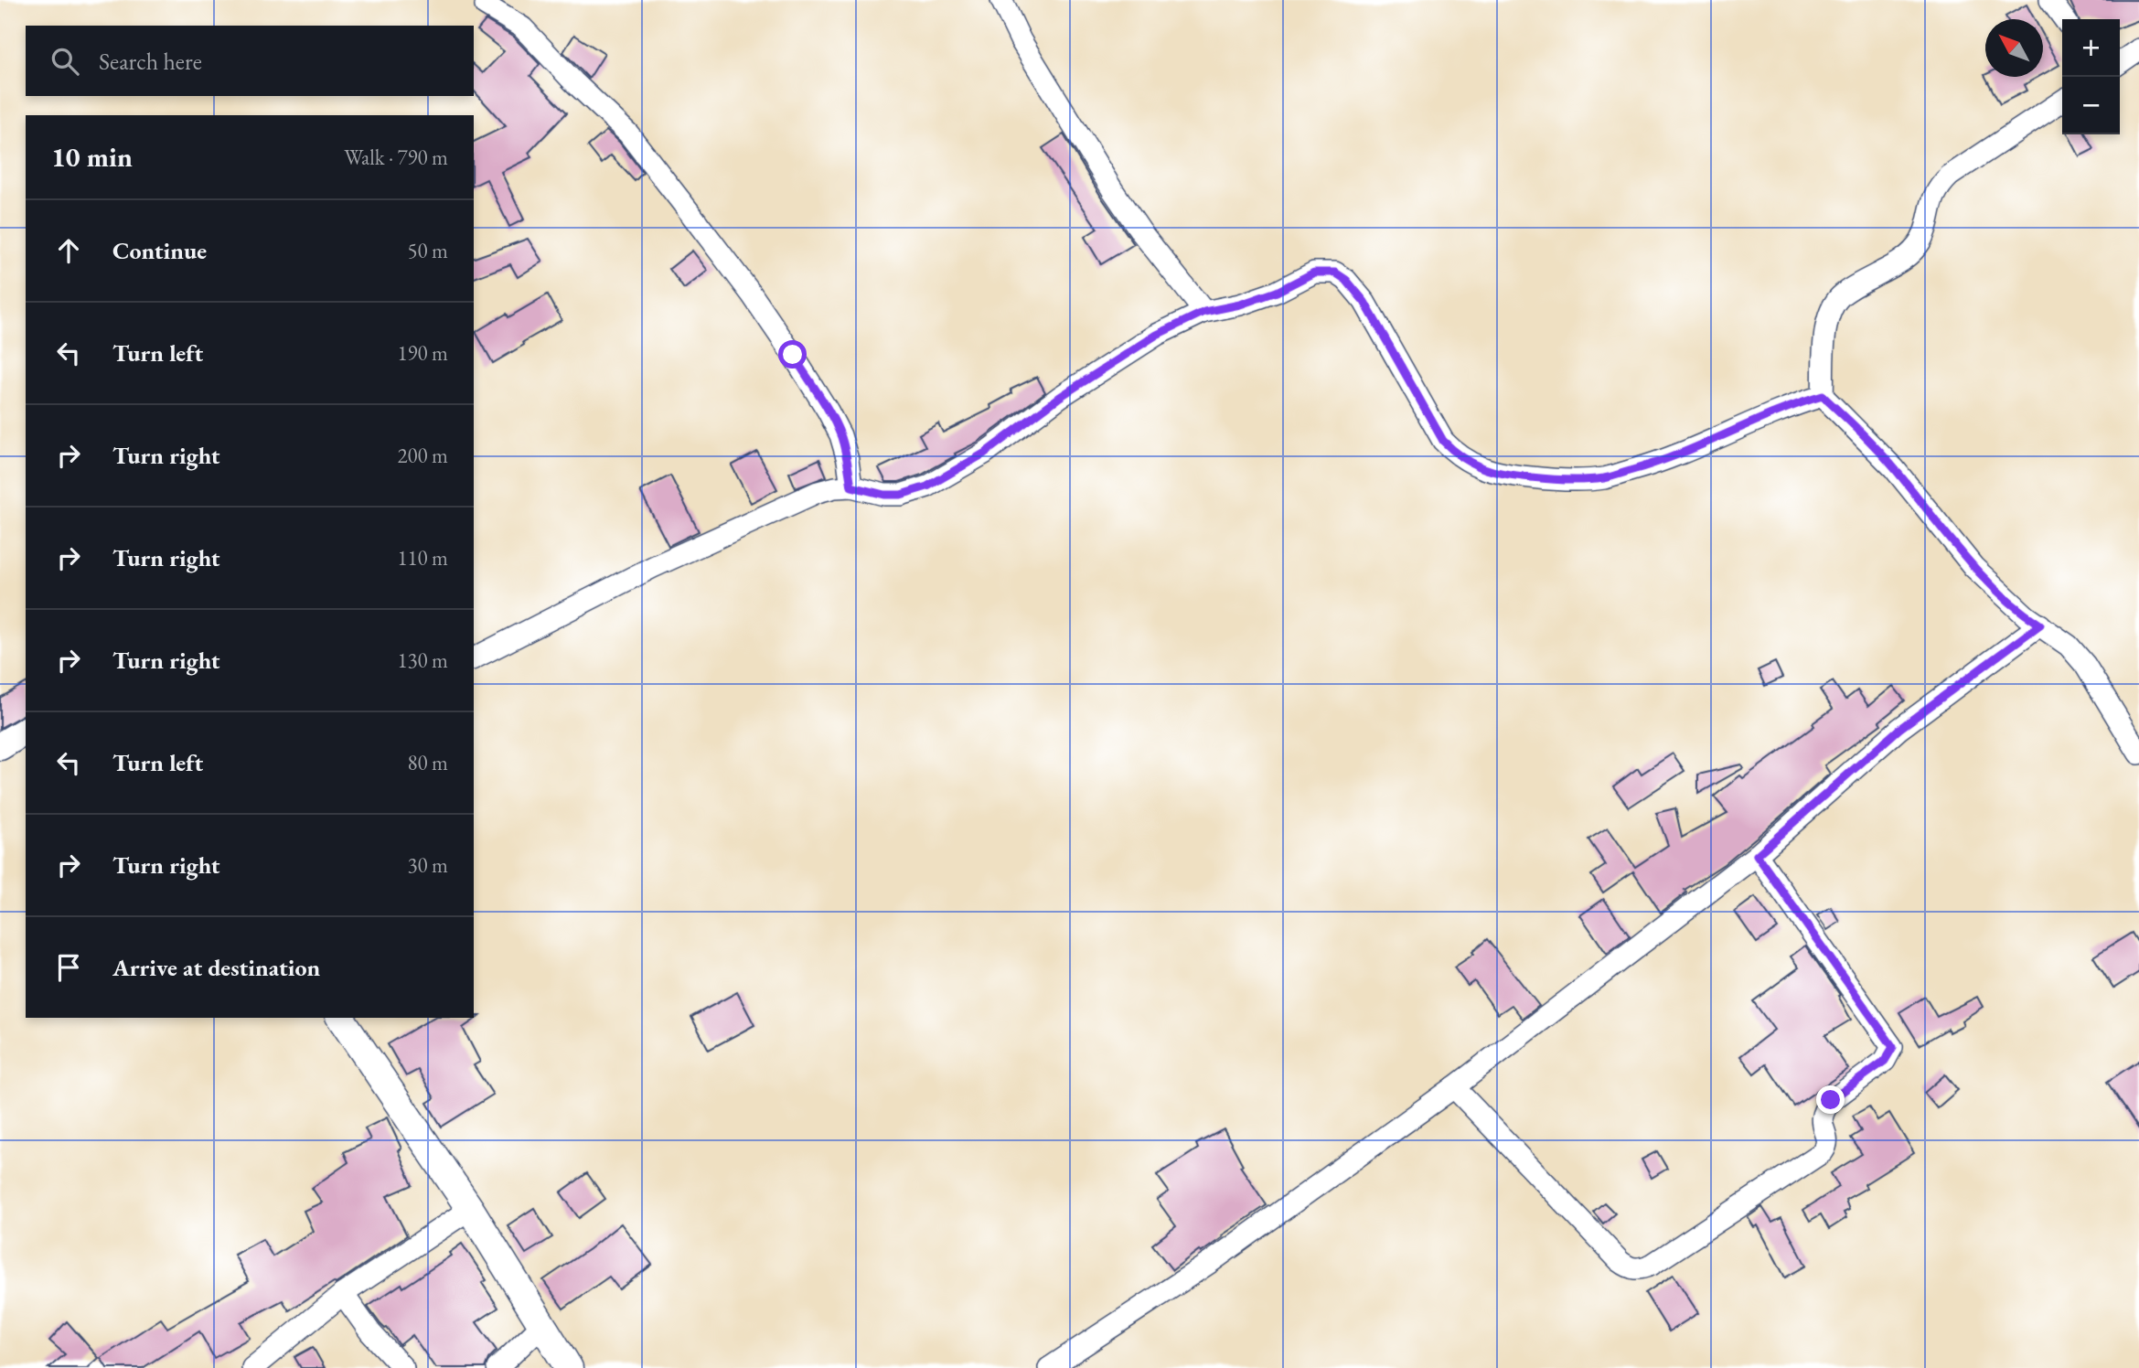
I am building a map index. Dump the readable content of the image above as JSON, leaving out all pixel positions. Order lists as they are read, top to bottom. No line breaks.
{"north":"top left","page":{"map_buttons":["+","−"],"search":"Search here","heading":["10 min","Walk · 790 m"],"list":[["Continue","50 m"],["Turn left","190 m"],["Turn right","200 m"],["Turn right","110 m"],["Turn right","130 m"],["Turn left","80 m"],["Turn right","30 m"],"Arrive at destination"]}}
